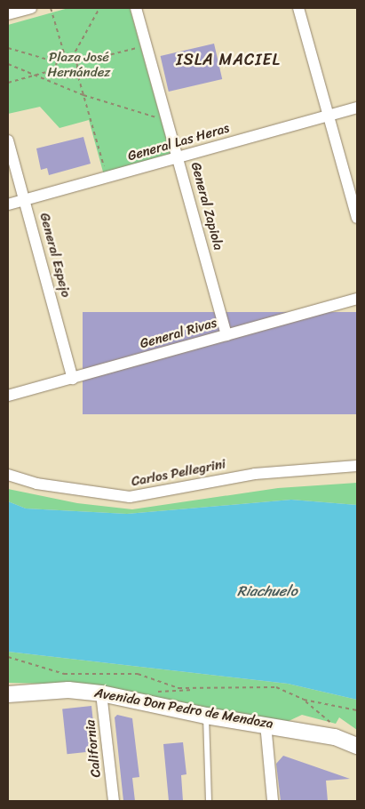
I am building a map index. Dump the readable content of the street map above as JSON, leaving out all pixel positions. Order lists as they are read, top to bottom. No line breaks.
{"streets":{"main road":["Avenida Don Pedro de Mendoza"],"street":["General Las Heras","General Zapiola","General Espejo","General Rivas","Carlos Pellegrini","California"]},"crossings":[["General Las Heras","General Zapiola"],["General Las Heras","General Espejo"],["General Zapiola","General Rivas"],["General Espejo","General Rivas"],["Avenida Don Pedro de Mendoza","California"]],"districts":["ISLA MACIEL"],"water":["Riachuelo"],"parks":["Plaza José Hernández"]}
